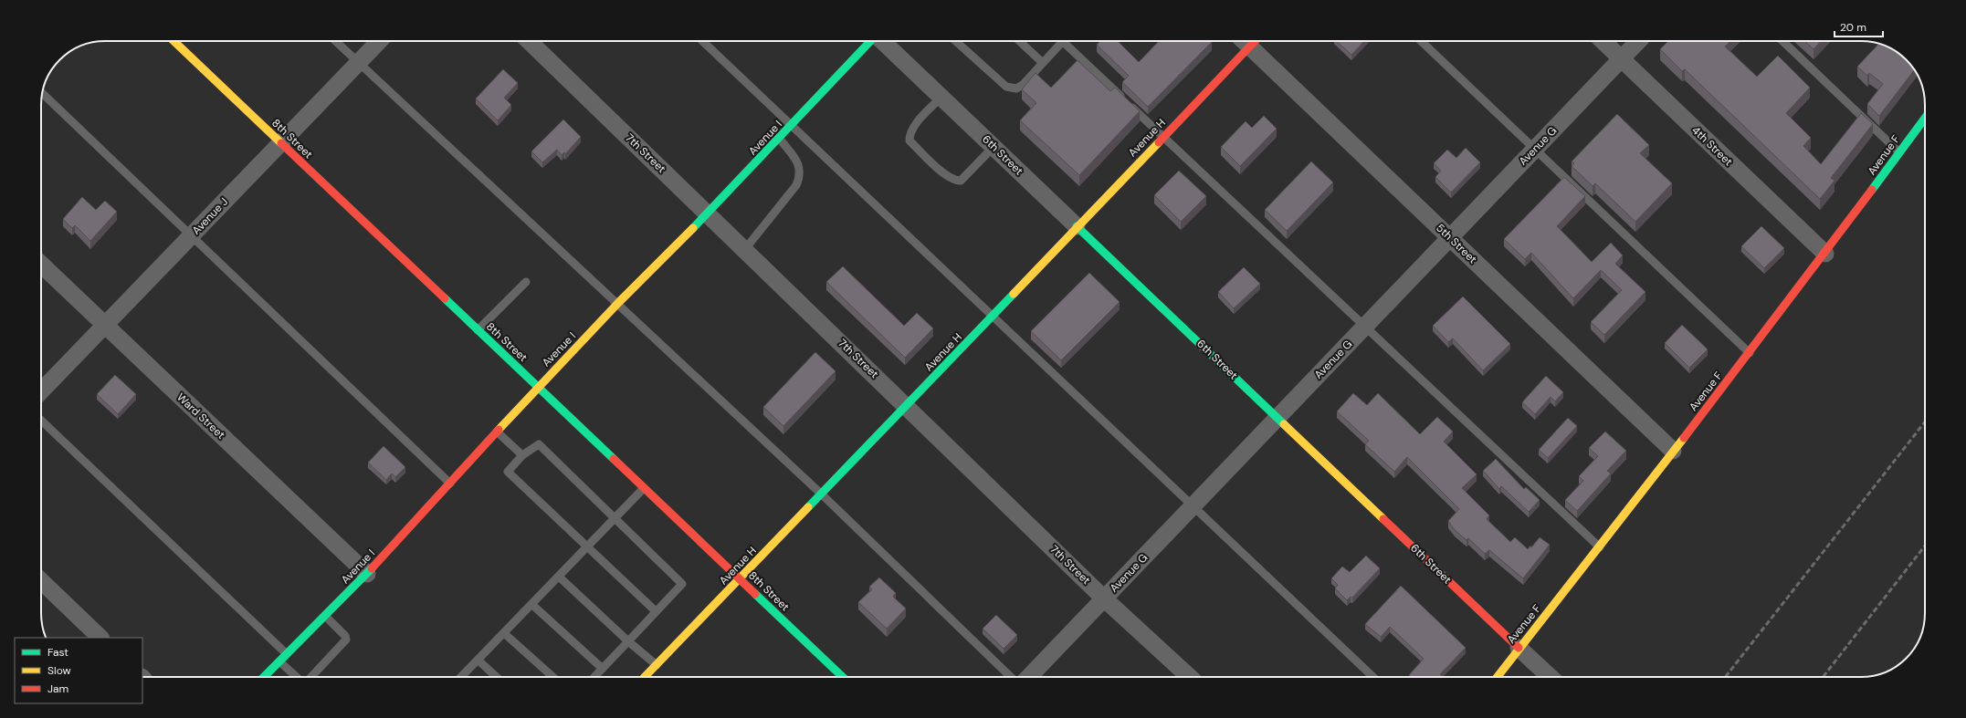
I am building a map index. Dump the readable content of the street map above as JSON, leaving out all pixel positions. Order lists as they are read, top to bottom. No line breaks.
{"streets":{"street":["Avenue I","Avenue H","8th Street","Avenue G","4th Street","7th Street","6th Street","Avenue F","Avenue J","5th Street","Ward Street"]},"crossings":[["Avenue I","8th Street"],["Avenue I","7th Street"],["Avenue I","Ward Street"],["Avenue H","8th Street"],["Avenue H","7th Street"],["Avenue H","6th Street"],["8th Street","Avenue J"],["Avenue G","4th Street"],["Avenue G","7th Street"],["Avenue G","6th Street"],["Avenue G","5th Street"],["4th Street","Avenue F"],["6th Street","Avenue F"],["Avenue F","5th Street"],["Avenue J","Ward Street"]],"legend":["Fast","Slow","Jam"],"scale_bar":"20 m"}
